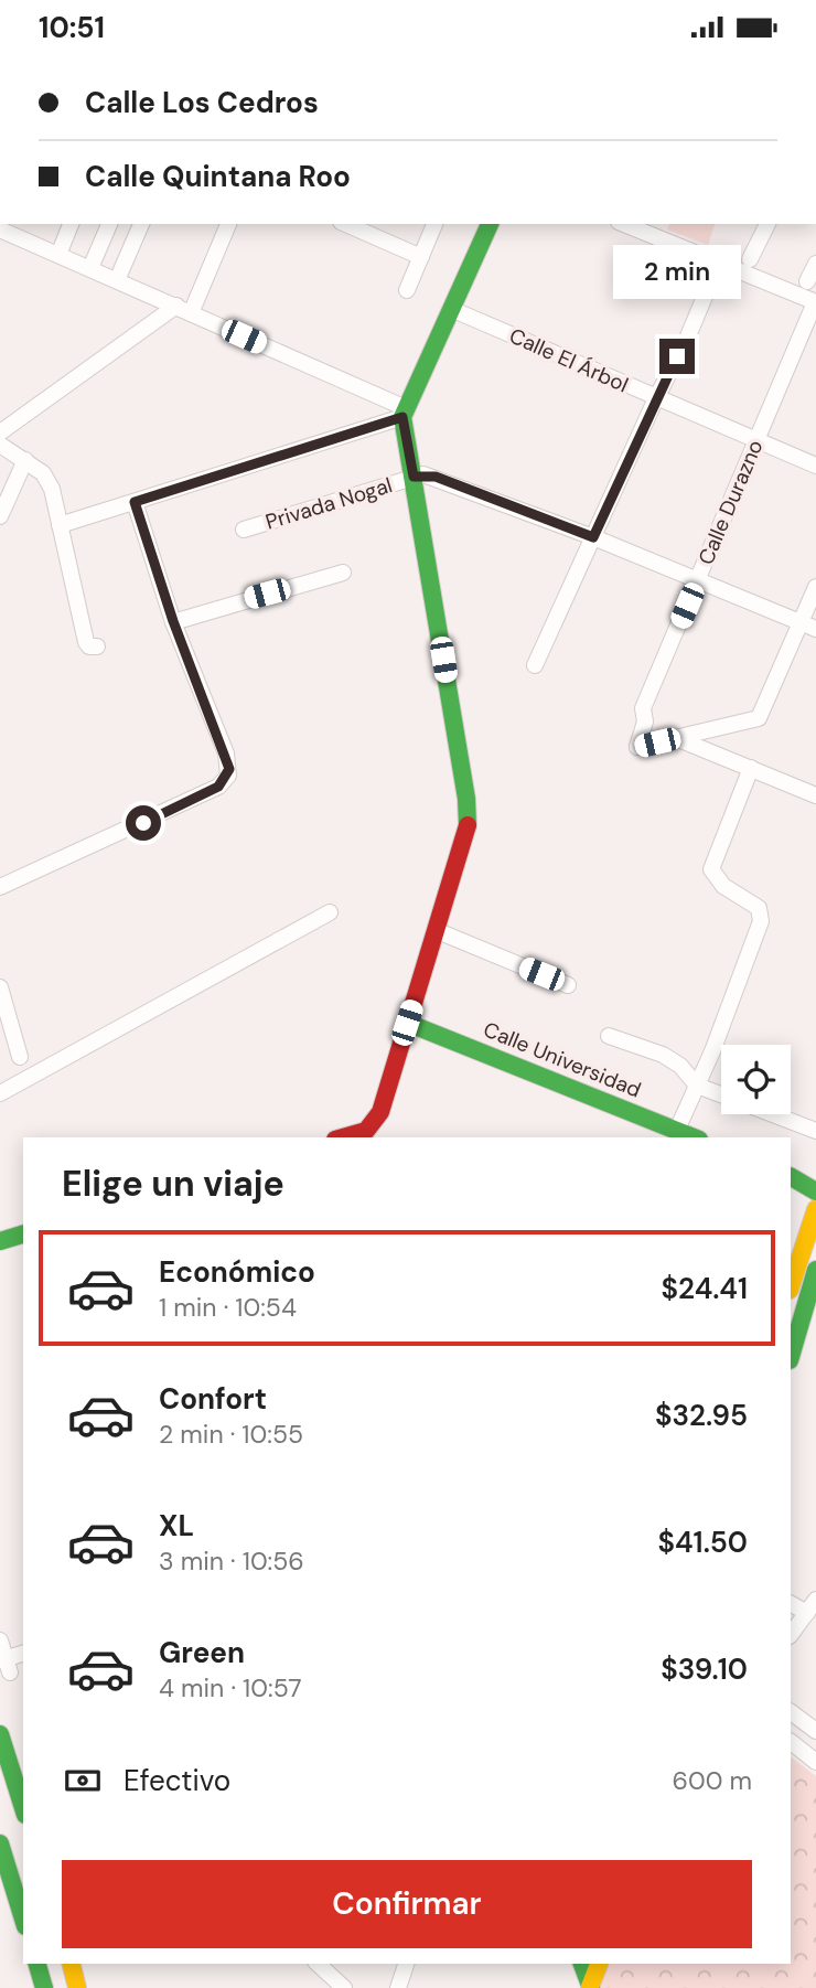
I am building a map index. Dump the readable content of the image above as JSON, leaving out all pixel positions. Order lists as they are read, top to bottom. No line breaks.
{"streets":{"main road":["Calle Universidad"],"street":["Calle El Árbol","Calle Durazno","Privada Nogal"]},"crossings":[["Calle El Árbol","Calle Durazno"]],"page":{"status":"10:51","banner":["Calle Los Cedros","Calle Quintana Roo"],"bubble":"2 min","heading":"Elige un viaje","list":[{"name":"Económico","note":"1 min · 10:54","value":"$24.41"},{"name":"Confort","note":"2 min · 10:55","value":"$32.95"},{"name":"XL","note":"3 min · 10:56","value":"$41.50"},{"name":"Green","note":"4 min · 10:57","value":"$39.10"}],"pay":["Efectivo","600 m"],"buttons":"Confirmar"}}
